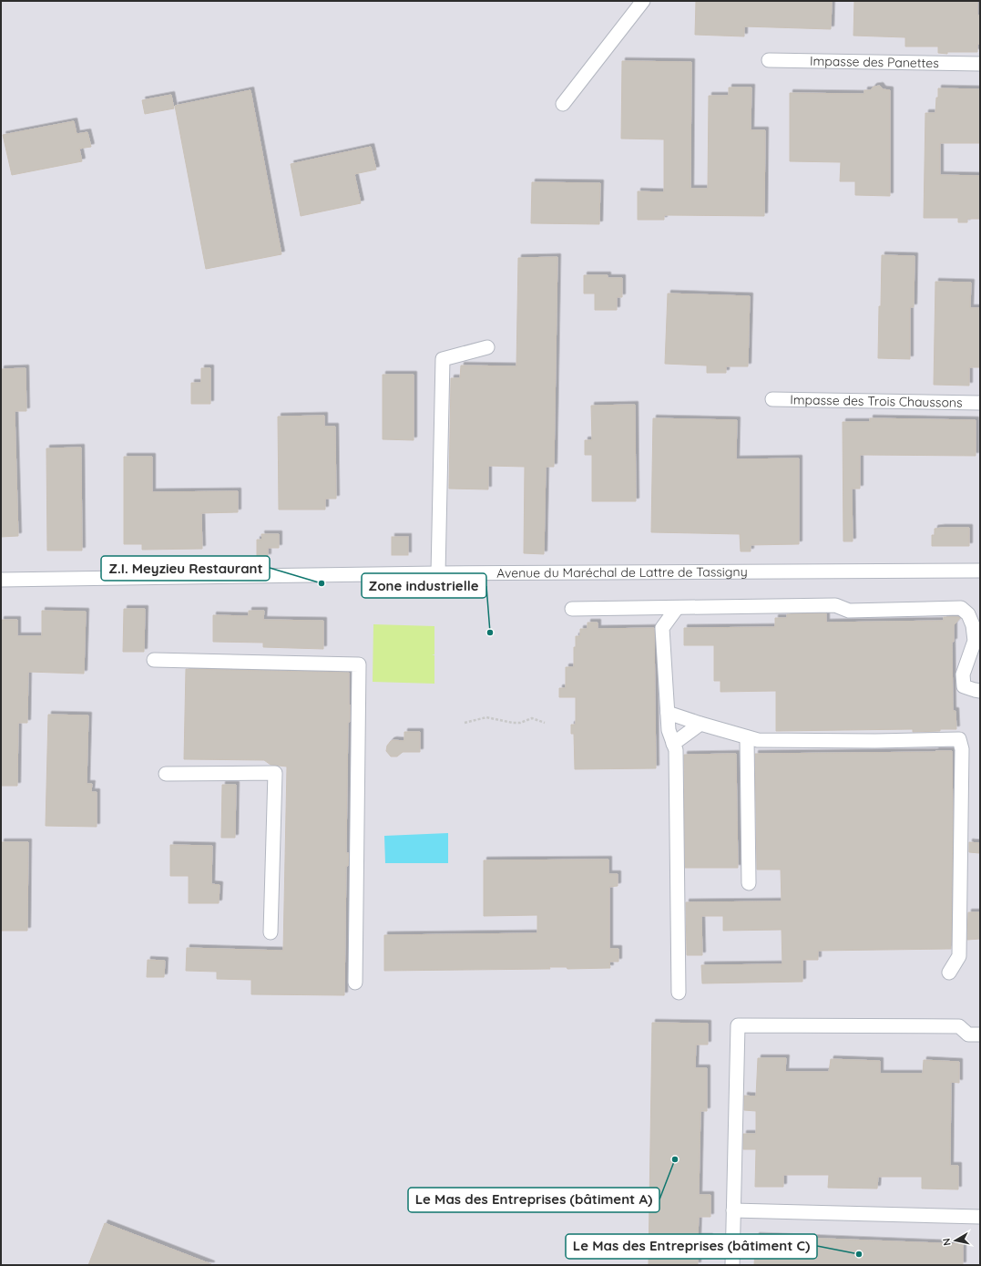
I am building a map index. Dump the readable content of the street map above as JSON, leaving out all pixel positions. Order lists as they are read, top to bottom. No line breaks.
{"streets":{"street":["Impasse des Panettes","Impasse des Trois Chaussons","Avenue du Maréchal de Lattre de Tassigny"]},"places":["Z.I. Meyzieu Restaurant","Zone industrielle","Le Mas des Entreprises (bâtiment A)","Le Mas des Entreprises (bâtiment C)"],"north":"left"}
